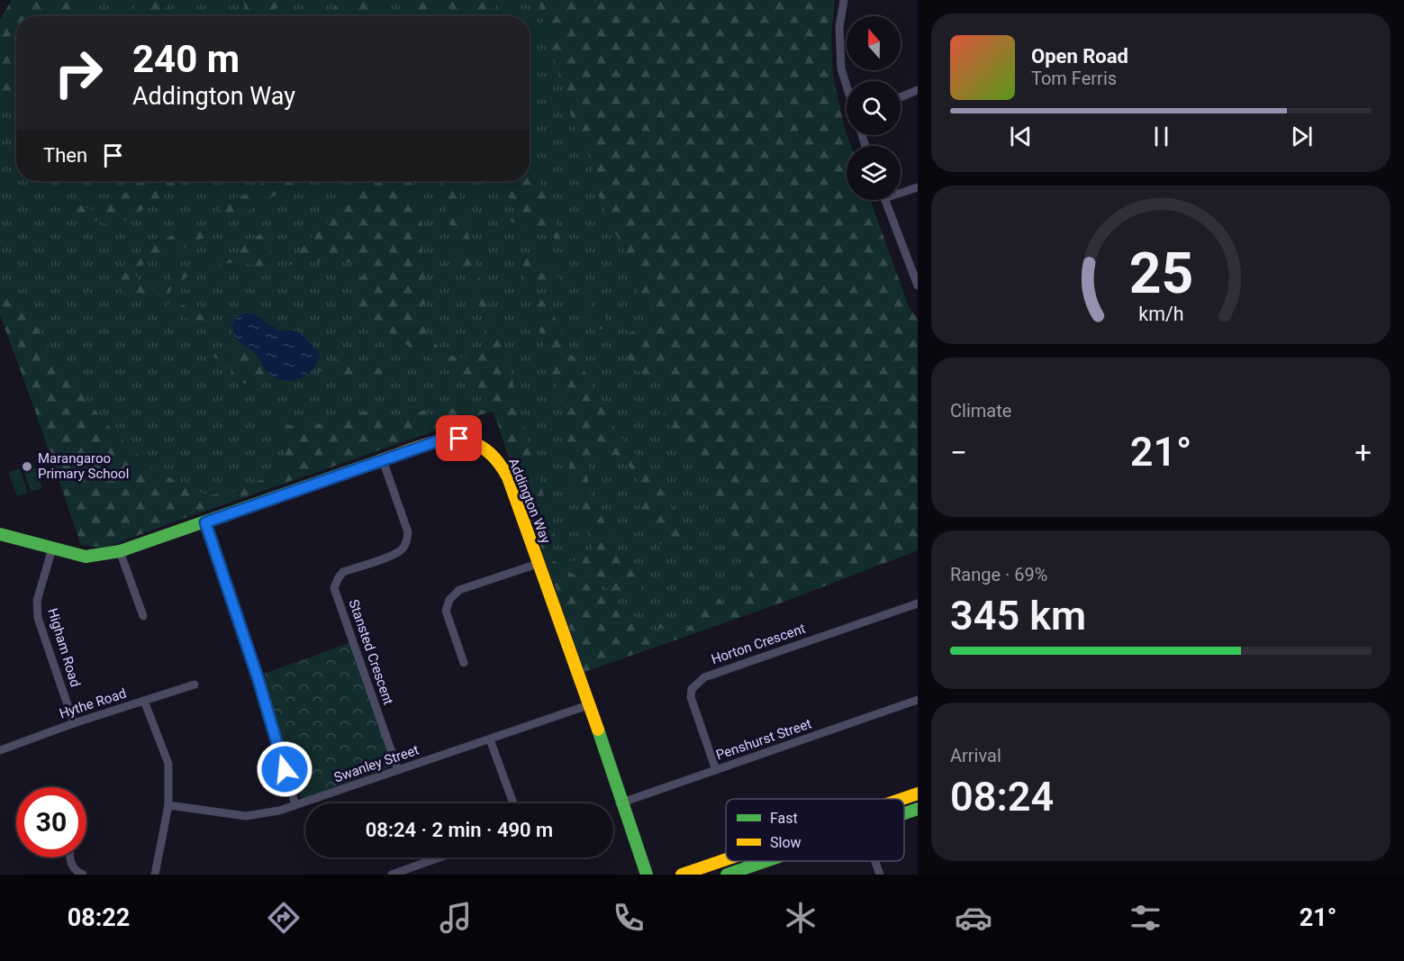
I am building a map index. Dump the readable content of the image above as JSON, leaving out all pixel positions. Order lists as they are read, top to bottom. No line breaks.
{"streets":{"street":["Addington Way","Horton Crescent","Higham Road","Stansted Crescent","Hythe Road","Penshurst Street","Swanley Street"]},"crossings":[["Addington Way","Higham Road"],["Addington Way","Stansted Crescent"],["Addington Way","Penshurst Street"],["Addington Way","Swanley Street"],["Horton Crescent","Penshurst Street"],["Higham Road","Hythe Road"],["Stansted Crescent","Swanley Street"]],"places":["Marangaroo Primary School"],"legend":["Fast","Slow"],"north":"top","page":{"turn":["240 m","Addington Way"],"song":["Open Road","Tom Ferris"],"then":"Then","tile":["Climate",["Range · 69%","345 km"],["Arrival","08:24"]],"heat":["−","21°","+"],"limit":"30","trip":"08:24 · 2 min · 490 m","tabs":["08:22","21°"],"gauge":["25","km/h"]}}
